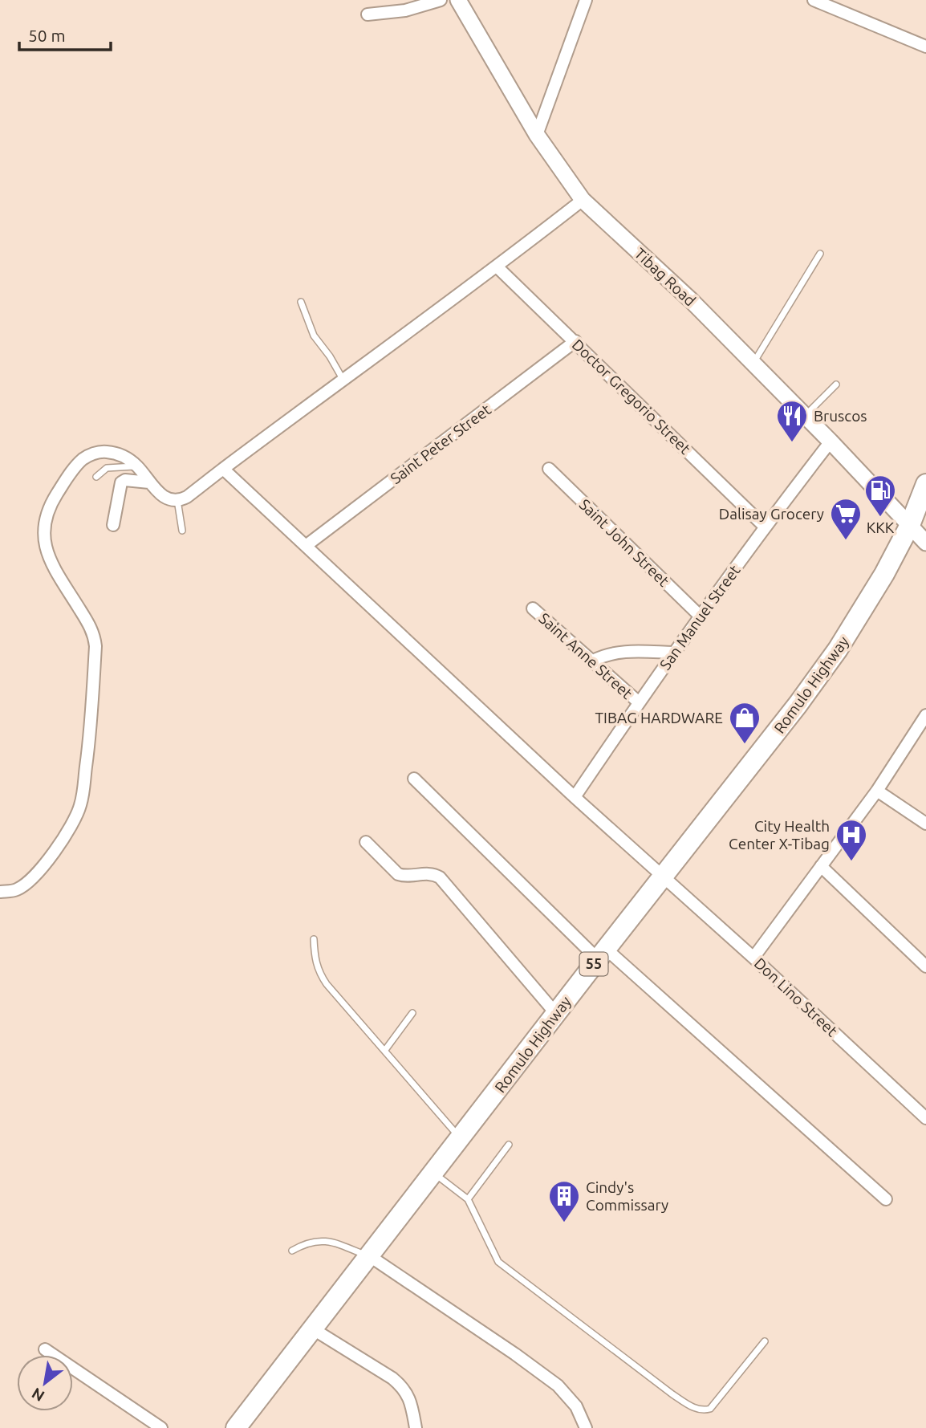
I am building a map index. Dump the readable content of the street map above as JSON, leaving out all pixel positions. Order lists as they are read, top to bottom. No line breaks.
{"streets":{"highway":["Romulo Highway","55"],"street":["Tibag Road","Doctor Gregorio Street","Saint Peter Street","Saint John Street","San Manuel Street","Saint Anne Street","Don Lino Street"]},"crossings":[["Tibag Road","San Manuel Street"],["Tibag Road","Romulo Highway"],["Doctor Gregorio Street","Saint Peter Street"],["Doctor Gregorio Street","San Manuel Street"],["Saint Peter Street","Don Lino Street"],["Saint John Street","San Manuel Street"],["San Manuel Street","Saint Anne Street"],["San Manuel Street","Don Lino Street"],["Romulo Highway","Don Lino Street"]],"places":{"restaurant":["Bruscos"],"fuel station":["KKK"],"supermarket":["Dalisay Grocery"],"shop":["TIBAG HARDWARE"],"hospital":["City Health Center X-Tibag"],"building":["Cindy's Commissary"]},"scale_bar":"50 m","north":"bottom left"}
